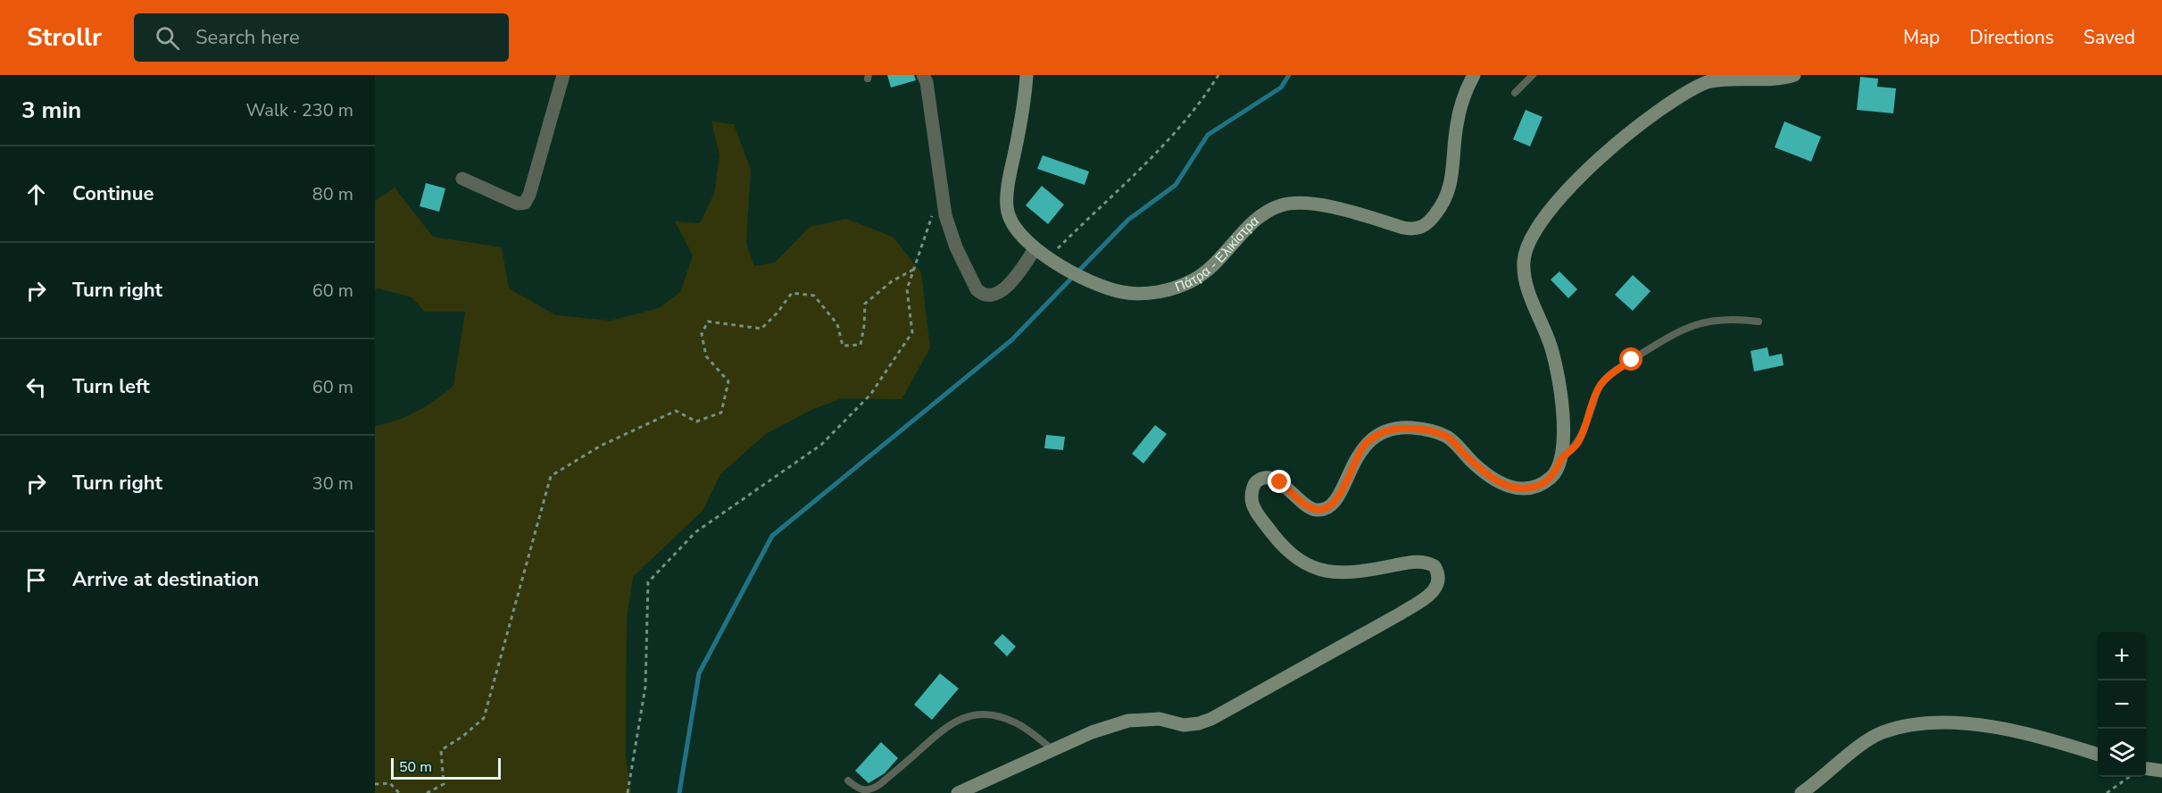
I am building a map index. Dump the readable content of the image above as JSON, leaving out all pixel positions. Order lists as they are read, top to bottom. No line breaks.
{"streets":{"street":["Πάτρα - Ελικίστρα"]},"scale_bar":"50 m","page":{"header":"Strollr","search":"Search here","nav":["Map","Directions","Saved"],"heading":["3 min","Walk · 230 m"],"list":[["Continue","80 m"],["Turn right","60 m"],["Turn left","60 m"],["Turn right","30 m"],"Arrive at destination"],"map_buttons":["+","−"],"scale":"50 m"}}
